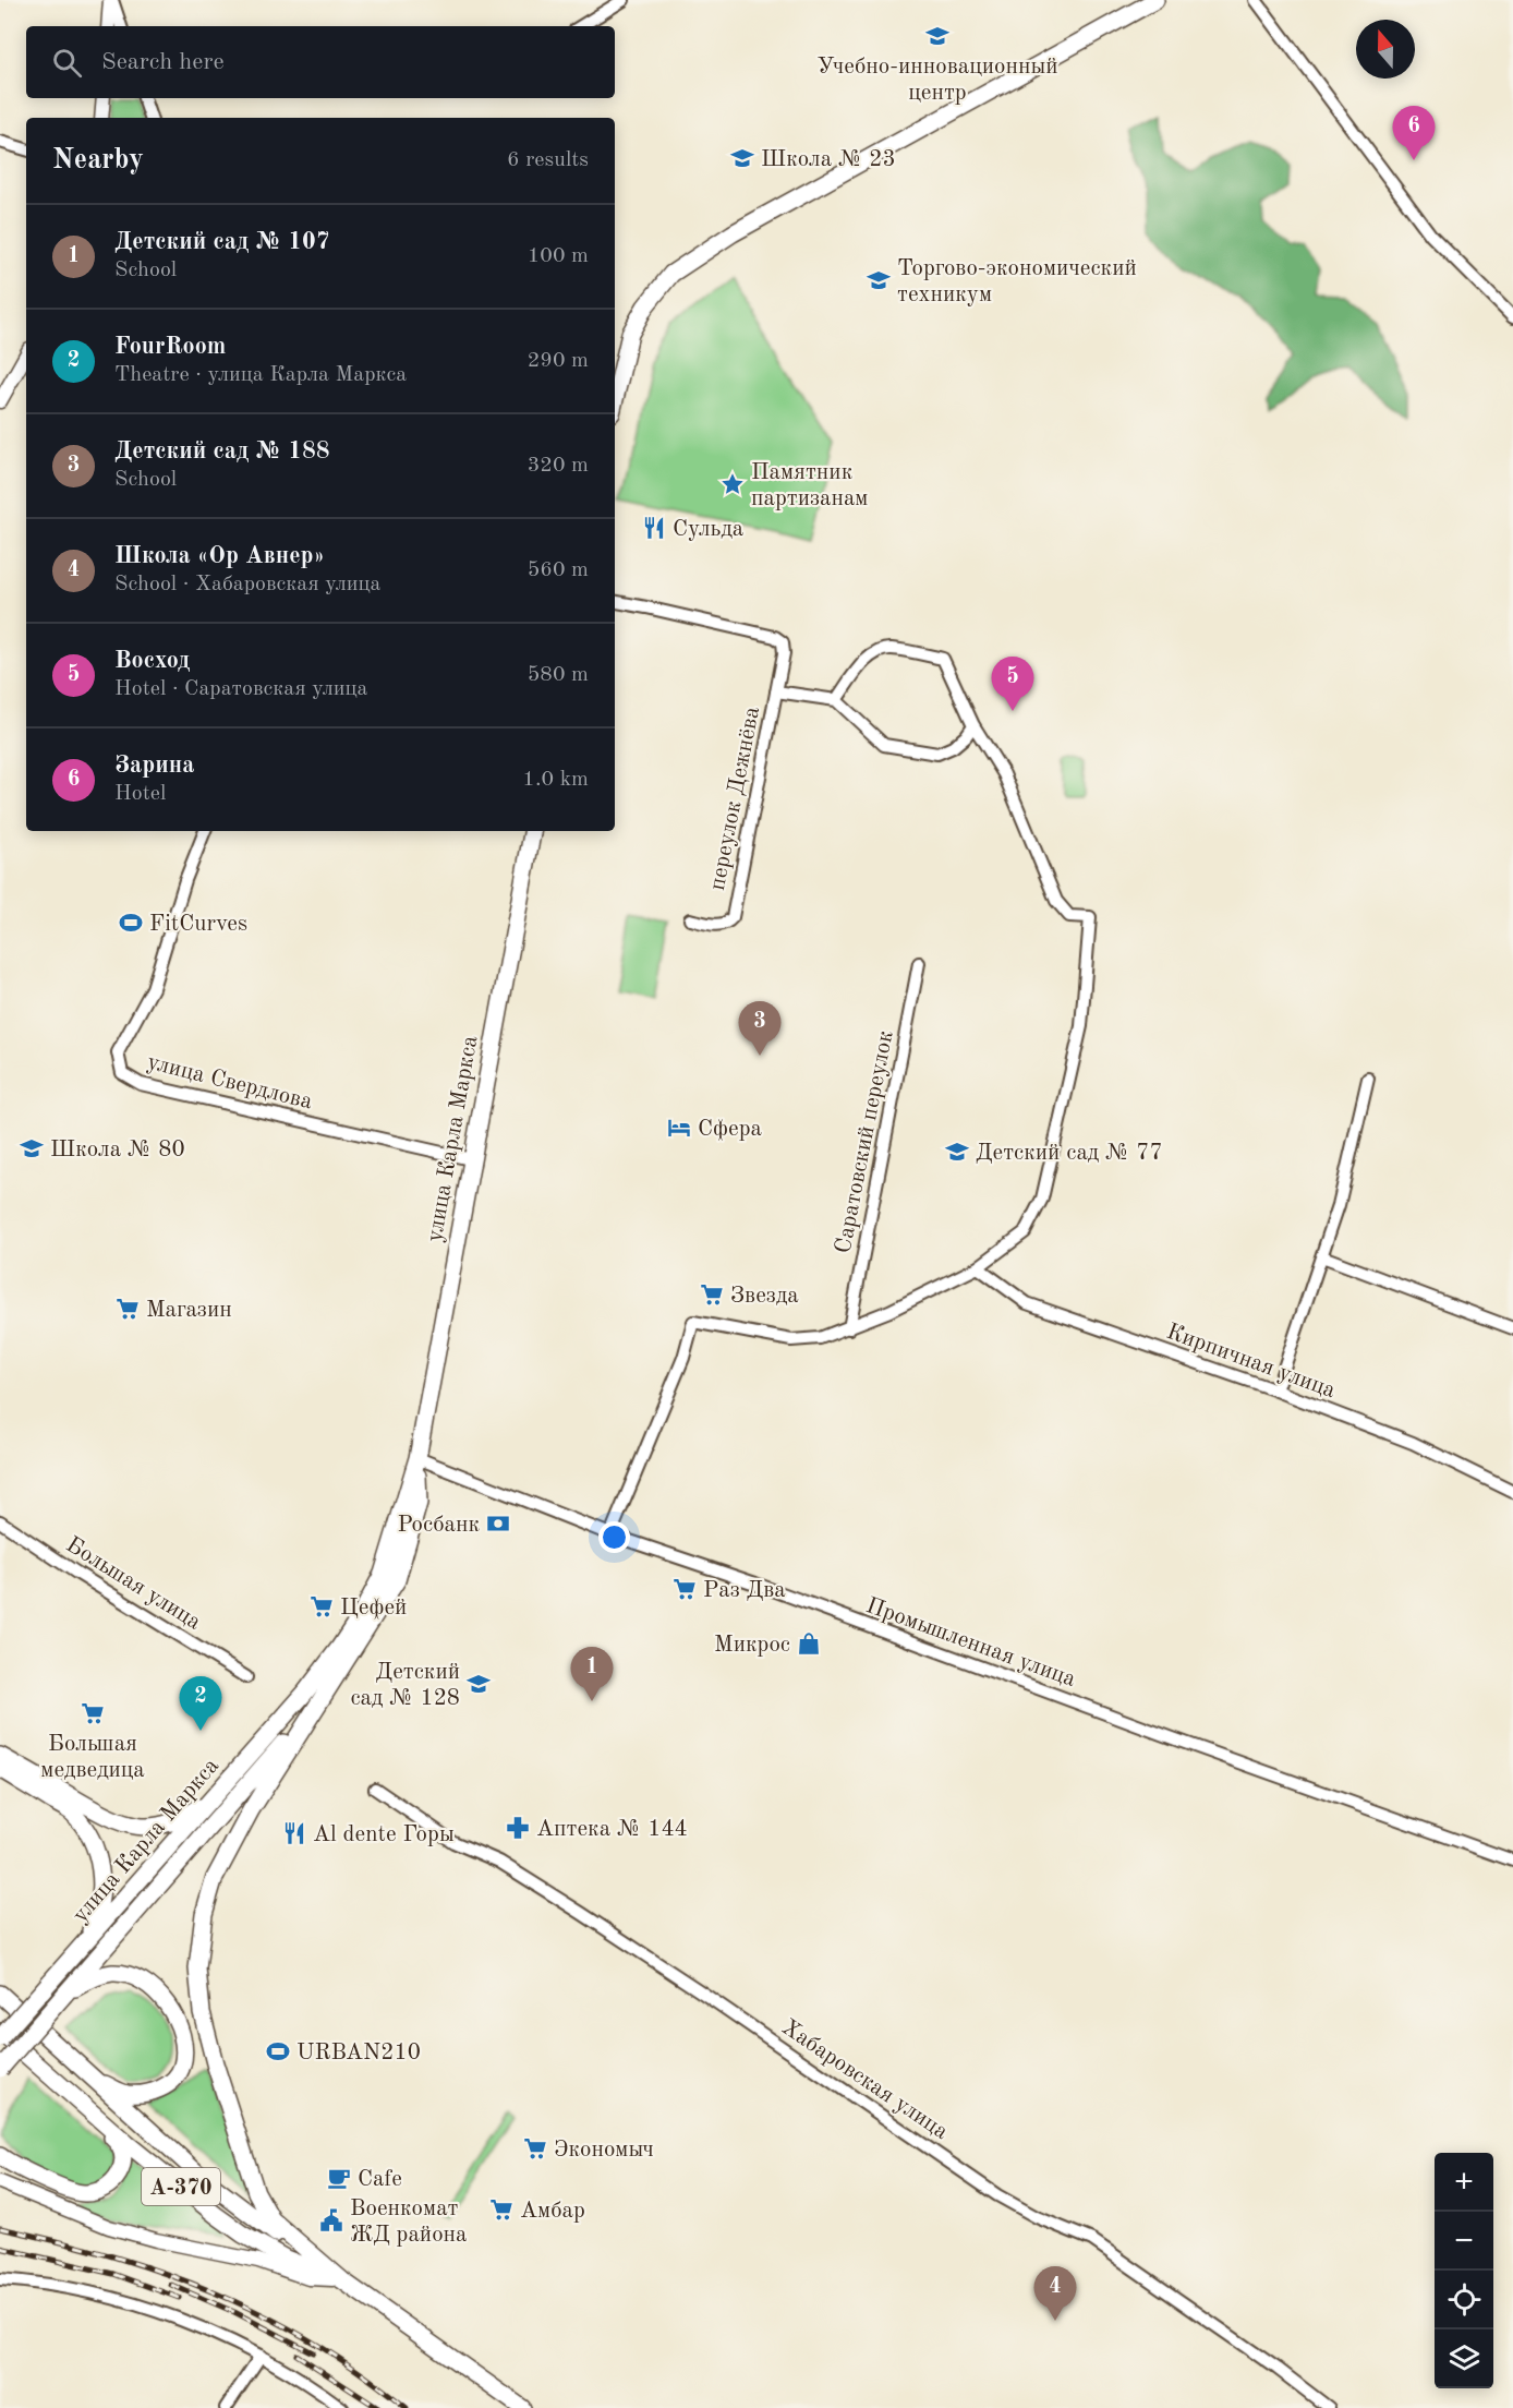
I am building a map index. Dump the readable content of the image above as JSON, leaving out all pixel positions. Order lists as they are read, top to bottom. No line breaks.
{"streets":{"highway":["улица Карла Маркса","А-370"],"street":["переулок Дежнёва","улица Свердлова","Саратовский переулок","Кирпичная улица","Большая улица","Промышленная улица","Хабаровская улица"]},"crossings":[["улица Свердлова","улица Карла Маркса"],["улица Карла Маркса","Промышленная улица"]],"places":{"school or university":["Учебно-инновационный центр","Школа № 23","Торгово-экономический техникум","Школа № 80","Детский сад № 77","Детский сад № 128"],"place":["Памятник партизанам"],"restaurant":["Сульда","Al dente Горы"],"sports":["FitCurves","URBAN210"],"hotel":["Сфера"],"supermarket":["Звезда","Магазин","Раз Два","Цефей","Большая медведица","Экономыч","Амбар"],"bank":["Росбанк"],"shop":["Микрос"],"pharmacy":["Аптека № 144"],"cafe":["Cafe"],"public building":["Военкомат ЖД района"]},"north":"top","page":{"search":"Search here","pins":["6","5","3","1","2","4"],"heading":["Nearby","6 results"],"list":[{"mark":"1","name":"Детский сад № 107","note":"School","value":"100 m"},{"mark":"2","name":"FourRoom","note":"Theatre · улица Карла Маркса","value":"290 m"},{"mark":"3","name":"Детский сад № 188","note":"School","value":"320 m"},{"mark":"4","name":"Школа «Ор Авнер»","note":"School · Хабаровская улица","value":"560 m"},{"mark":"5","name":"Восход","note":"Hotel · Саратовская улица","value":"580 m"},{"mark":"6","name":"Зарина","note":"Hotel","value":"1.0 km"}],"map_buttons":["+","−"]}}
